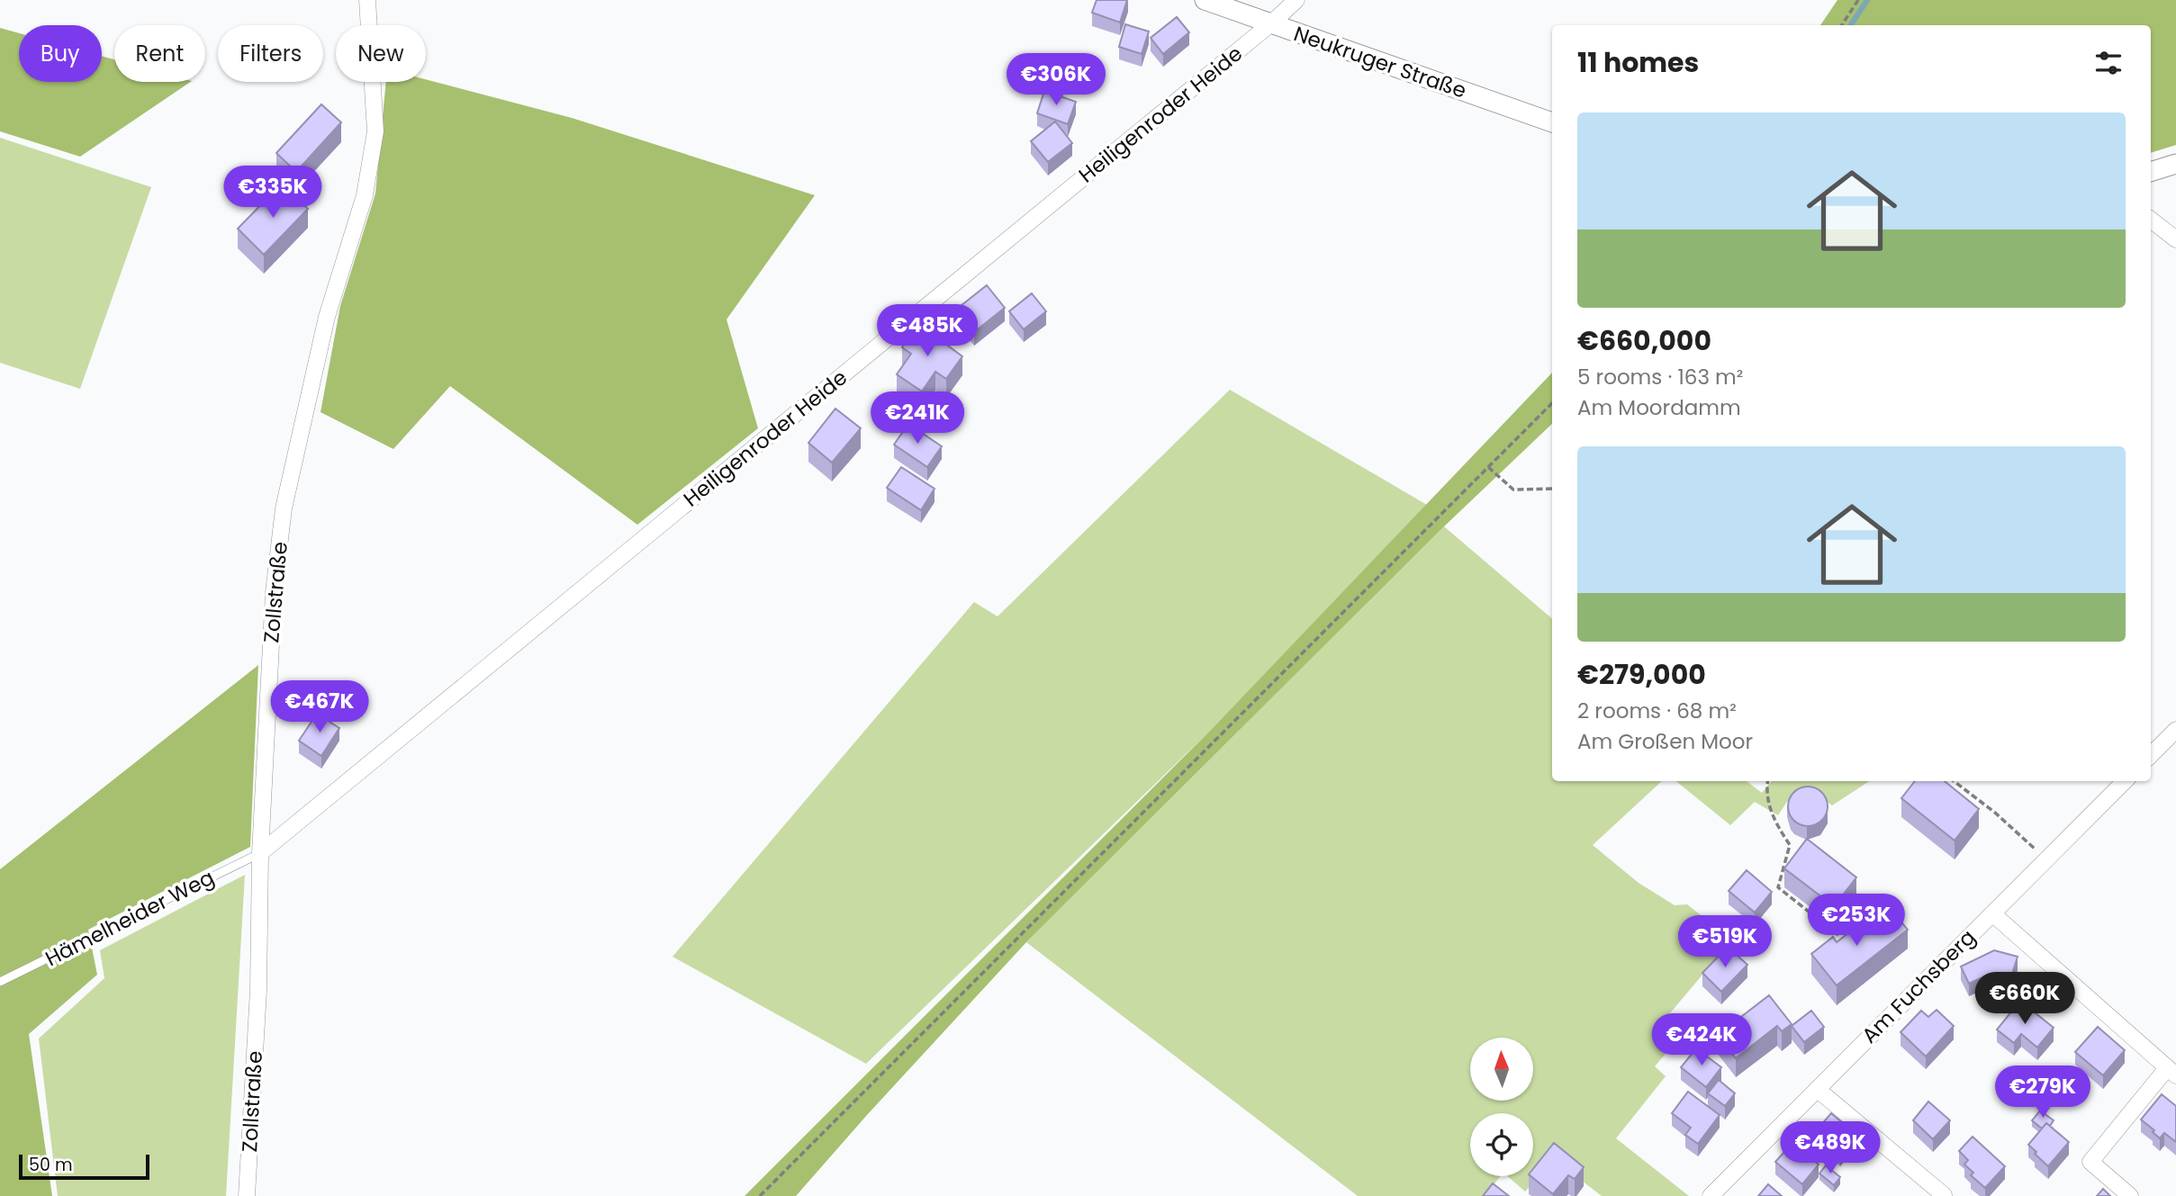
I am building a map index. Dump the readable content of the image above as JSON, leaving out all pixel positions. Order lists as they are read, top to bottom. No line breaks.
{"streets":{"street":["Neukruger Straße","Heiligenroder Heide","Zollstraße","Am Fuchsberg"],"lane":["Hämelheider Weg"]},"crossings":[["Neukruger Straße","Heiligenroder Heide"],["Heiligenroder Heide","Zollstraße"],["Heiligenroder Heide","Hämelheider Weg"],["Zollstraße","Hämelheider Weg"]],"scale_bar":"50 m","north":"top","page":{"chip":["Buy","Rent","Filters","New"],"heading":"11 homes","price":["€306K","€335K","€485K","€241K","€467K","€253K","€519K","€660K","€424K","€279K","€489K"],"list":[{"name":"€660,000","note":"5 rooms · 163 m² · Am Moordamm"},{"name":"€279,000","note":"2 rooms · 68 m² · Am Großen Moor"}],"scale":"50 m"}}
